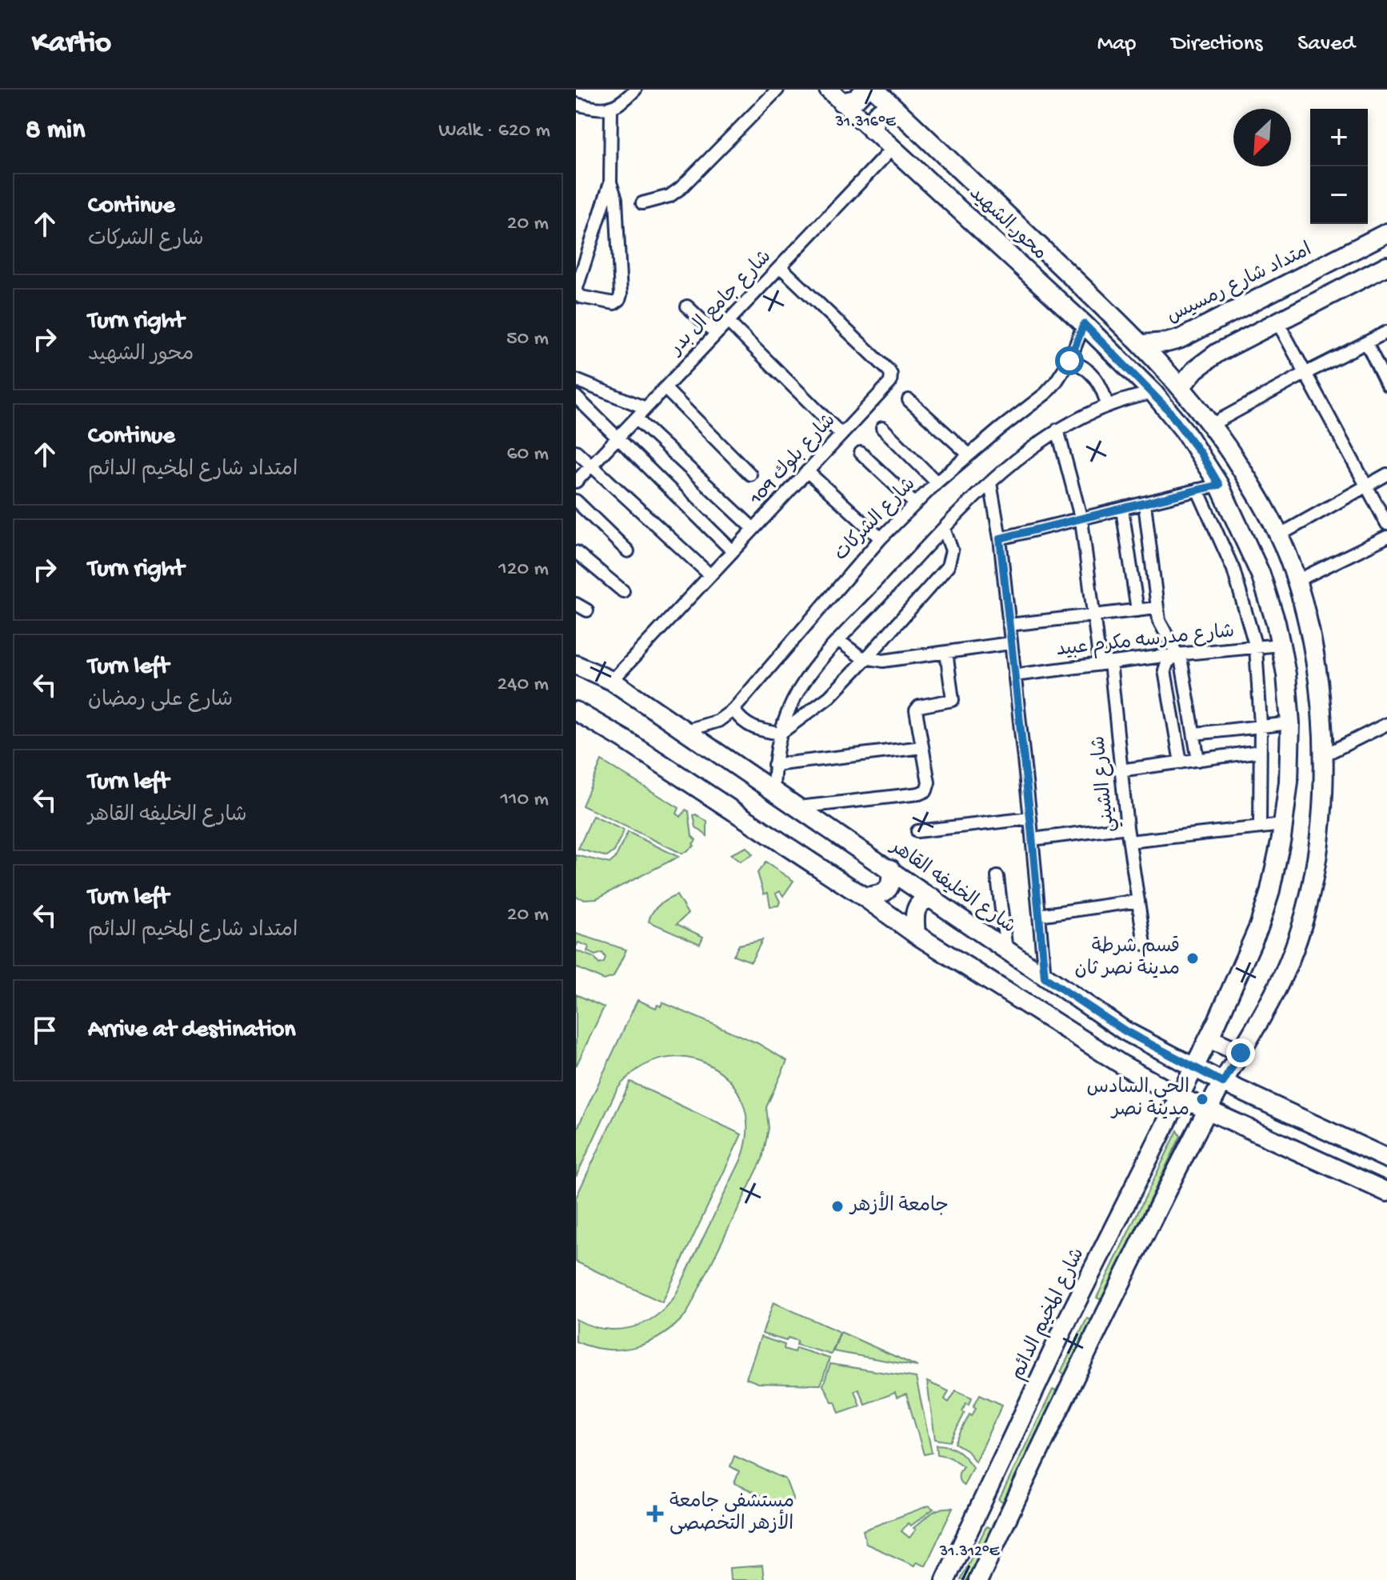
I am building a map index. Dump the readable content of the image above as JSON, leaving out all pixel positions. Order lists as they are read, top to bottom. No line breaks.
{"streets":{"main road":["محور الشهيد","امتداد شارع رمسيس","شارع الخليفه القاهر","شارع المخيم الدائم"],"street":["شارع جامع ال بدر","شارع بلوك 109","شارع الشركات","شارع مدرسه مكرم عبيد","شارع الشيني"]},"crossings":[["محور الشهيد","امتداد شارع رمسيس"],["محور الشهيد","شارع جامع ال بدر"],["محور الشهيد","شارع الشركات"],["محور الشهيد","شارع مدرسه مكرم عبيد"],["محور الشهيد","شارع الخليفه القاهر"],["محور الشهيد","شارع المخيم الدائم"],["شارع جامع ال بدر","شارع بلوك 109"],["شارع بلوك 109","شارع الخليفه القاهر"],["شارع الشركات","شارع الخليفه القاهر"],["شارع مدرسه مكرم عبيد","شارع الشيني"],["شارع الخليفه القاهر","شارع المخيم الدائم"]],"places":{"other":["قسم شرطة مدينة نصر ثان","الحى السادس مدينة نصر","جامعة الأزهر"],"health":["مستشفى جامعة الأزهر التخصصى"]},"north":"bottom left","page":{"header":"Kartio","nav":["Map","Directions","Saved"],"heading":["8 min","Walk · 620 m"],"map_buttons":["+","−"],"list":[["Continue","شارع الشركات","20 m"],["Turn right","محور الشهيد","50 m"],["Continue","امتداد شارع المخيم الدائم","60 m"],["Turn right","120 m"],["Turn left","شارع على رمضان","240 m"],["Turn left","شارع الخليفه القاهر","110 m"],["Turn left","امتداد شارع المخيم الدائم","20 m"],"Arrive at destination"]},"coordinates":["31.316°E","31.312°E"]}
